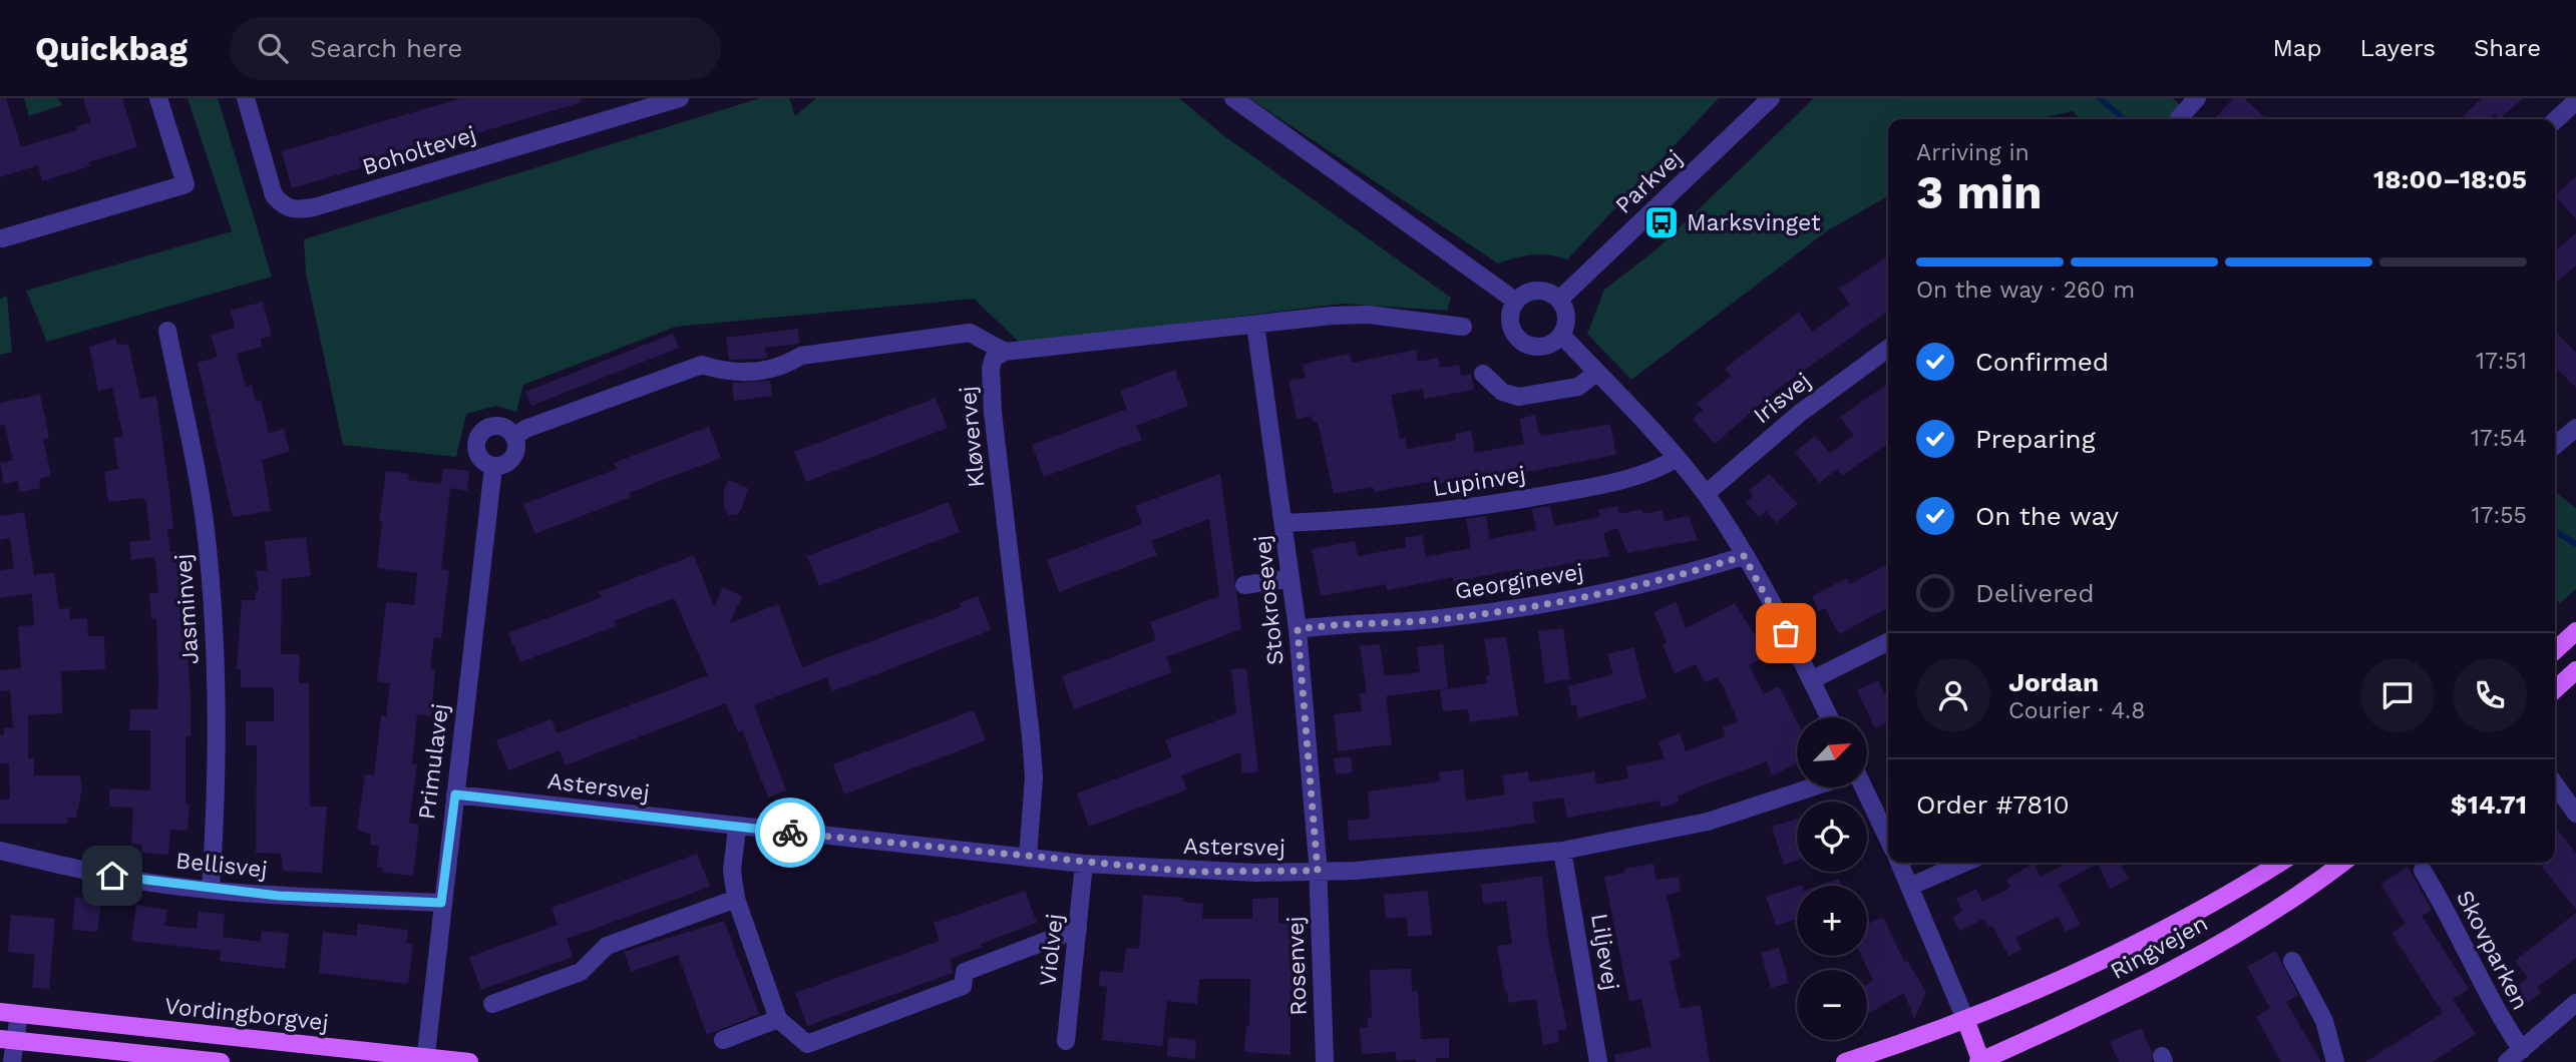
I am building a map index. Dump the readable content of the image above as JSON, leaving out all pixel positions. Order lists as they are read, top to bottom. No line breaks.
{"streets":{"main road":["Ringvejen","Vordingborgvej"],"street":["Boholtevej","Parkvej","Irisvej","Kløvervej","Lupinvej","Georginevej","Stokrosevej","Jasminvej","Primulavej","Astersvej","Bellisvej","Violvej","Skovparken","Liljevej","Rosenvej"]},"crossings":[["Kløvervej","Astersvej"],["Lupinvej","Stokrosevej"],["Georginevej","Stokrosevej"],["Stokrosevej","Astersvej"],["Stokrosevej","Rosenvej"],["Jasminvej","Bellisvej"],["Primulavej","Astersvej"],["Primulavej","Bellisvej"],["Primulavej","Vordingborgvej"],["Astersvej","Violvej"],["Astersvej","Liljevej"],["Astersvej","Rosenvej"]],"places":{"bus stop":["Marksvinget"]},"north":"top right","page":{"header":"Quickbag","search":"Search here","nav":["Map","Layers","Share"],"heading":["3 min","Arriving in","18:00–18:05"],"panel":["Jordan","Courier · 4.8","Order #7810","$14.71"],"bar":"On the way · 260 m","list":[["Confirmed","17:51"],["Preparing","17:54"],["On the way","17:55"],"Delivered"],"map_buttons":["+","−"]}}
